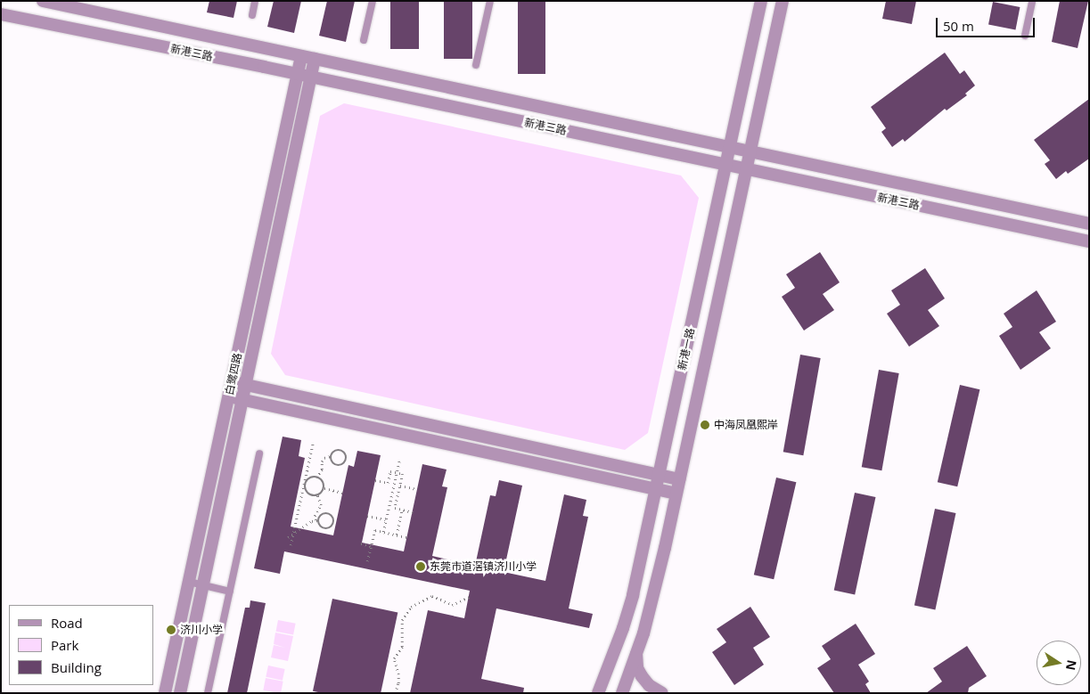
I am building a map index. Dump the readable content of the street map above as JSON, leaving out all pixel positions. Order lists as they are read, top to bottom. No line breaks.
{"streets":{"street":["新港三路","新港一路","白鹭四路"]},"crossings":[["新港三路","新港一路"],["新港三路","白鹭四路"]],"places":["中海凤凰熙岸","东莞市道滘镇济川小学","济川小学"],"legend":["Road","Park","Building"],"scale_bar":"50 m","north":"right"}
